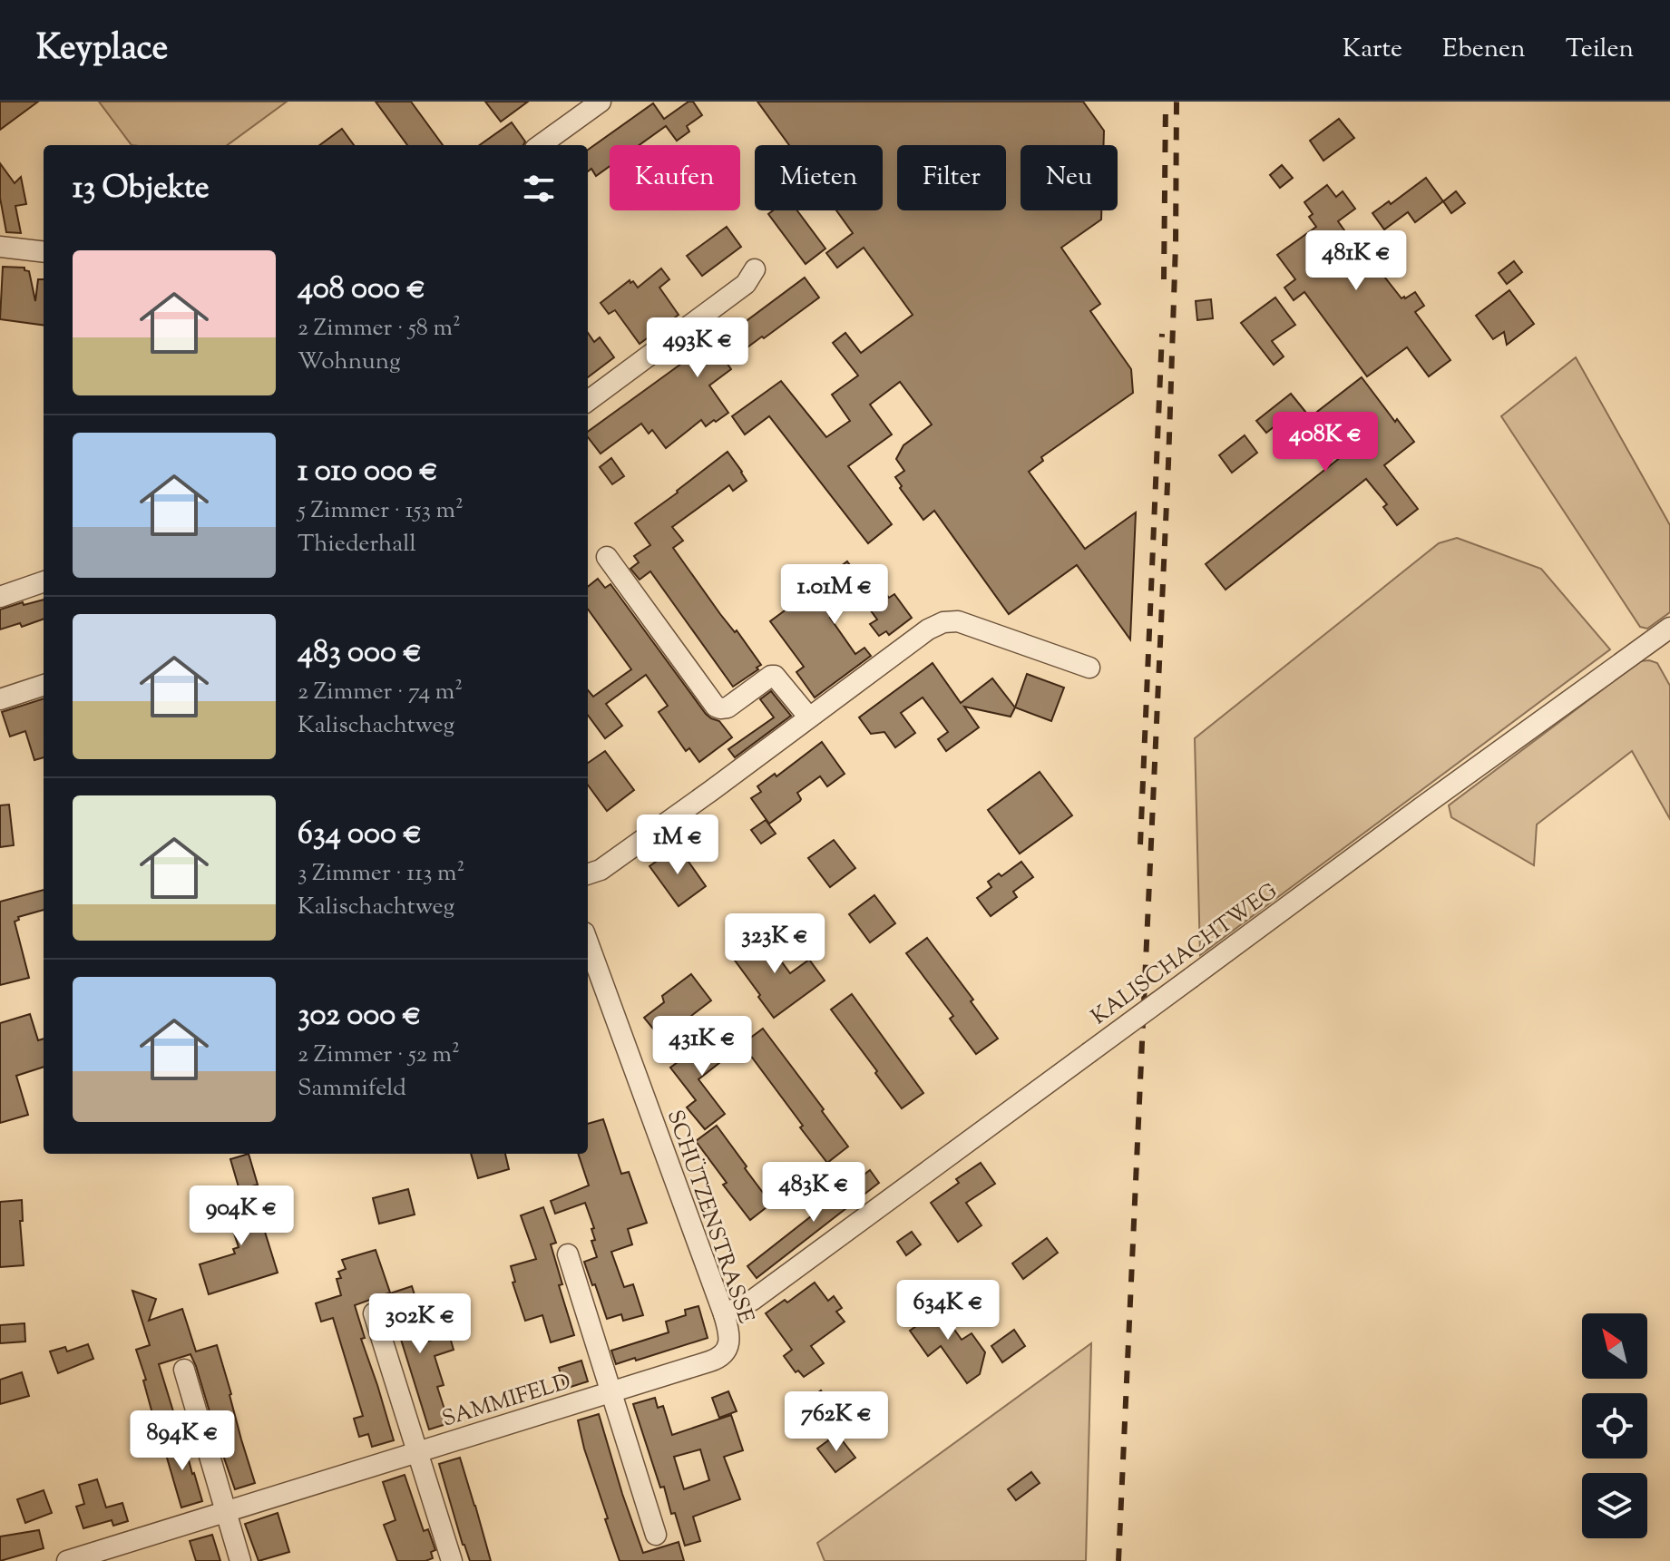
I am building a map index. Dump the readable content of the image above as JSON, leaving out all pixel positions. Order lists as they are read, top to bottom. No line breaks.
{"streets":{"street":["KALISCHACHTWEG","SCHÜTZENSTRASSE","SAMMIFELD"]},"crossings":[["KALISCHACHTWEG","SCHÜTZENSTRASSE"],["SCHÜTZENSTRASSE","SAMMIFELD"]],"north":"top left","page":{"header":"Keyplace","nav":["Karte","Ebenen","Teilen"],"chip":["Kaufen","Mieten","Filter","Neu"],"heading":"13 Objekte","price":["481K €","493K €","408K €","1.01M €","1M €","323K €","431K €","483K €","904K €","634K €","302K €","762K €","894K €"],"list":[{"name":"408 000 €","note":"2 Zimmer · 58 m² · Wohnung"},{"name":"1 010 000 €","note":"5 Zimmer · 153 m² · Thiederhall"},{"name":"483 000 €","note":"2 Zimmer · 74 m² · Kalischachtweg"},{"name":"634 000 €","note":"3 Zimmer · 113 m² · Kalischachtweg"},{"name":"302 000 €","note":"2 Zimmer · 52 m² · Sammifeld"}]}}
